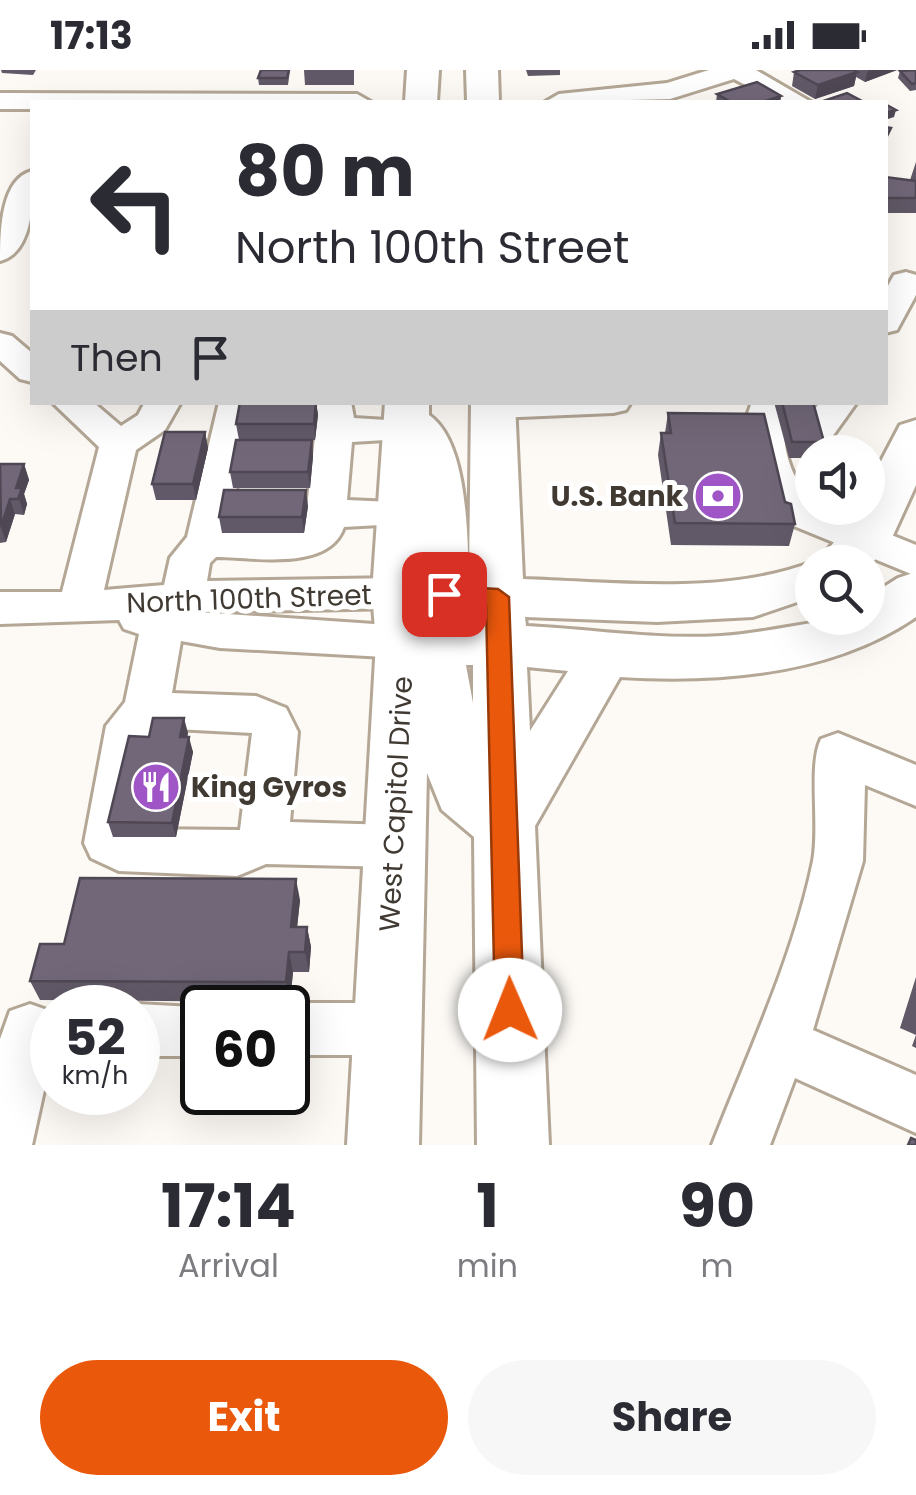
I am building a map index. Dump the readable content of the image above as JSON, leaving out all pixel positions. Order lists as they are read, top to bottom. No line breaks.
{"streets":{"main road":["West Capitol Drive"]},"places":{"bank":["U.S. Bank"],"restaurant":["King Gyros"]},"page":{"status":"17:13","turn":["80 m","North 100th Street"],"then":"Then","speed":"52 km/h","limit":"60","eta":["17:14","Arrival","1","min","90","m"],"buttons":["Exit","Share"]}}
